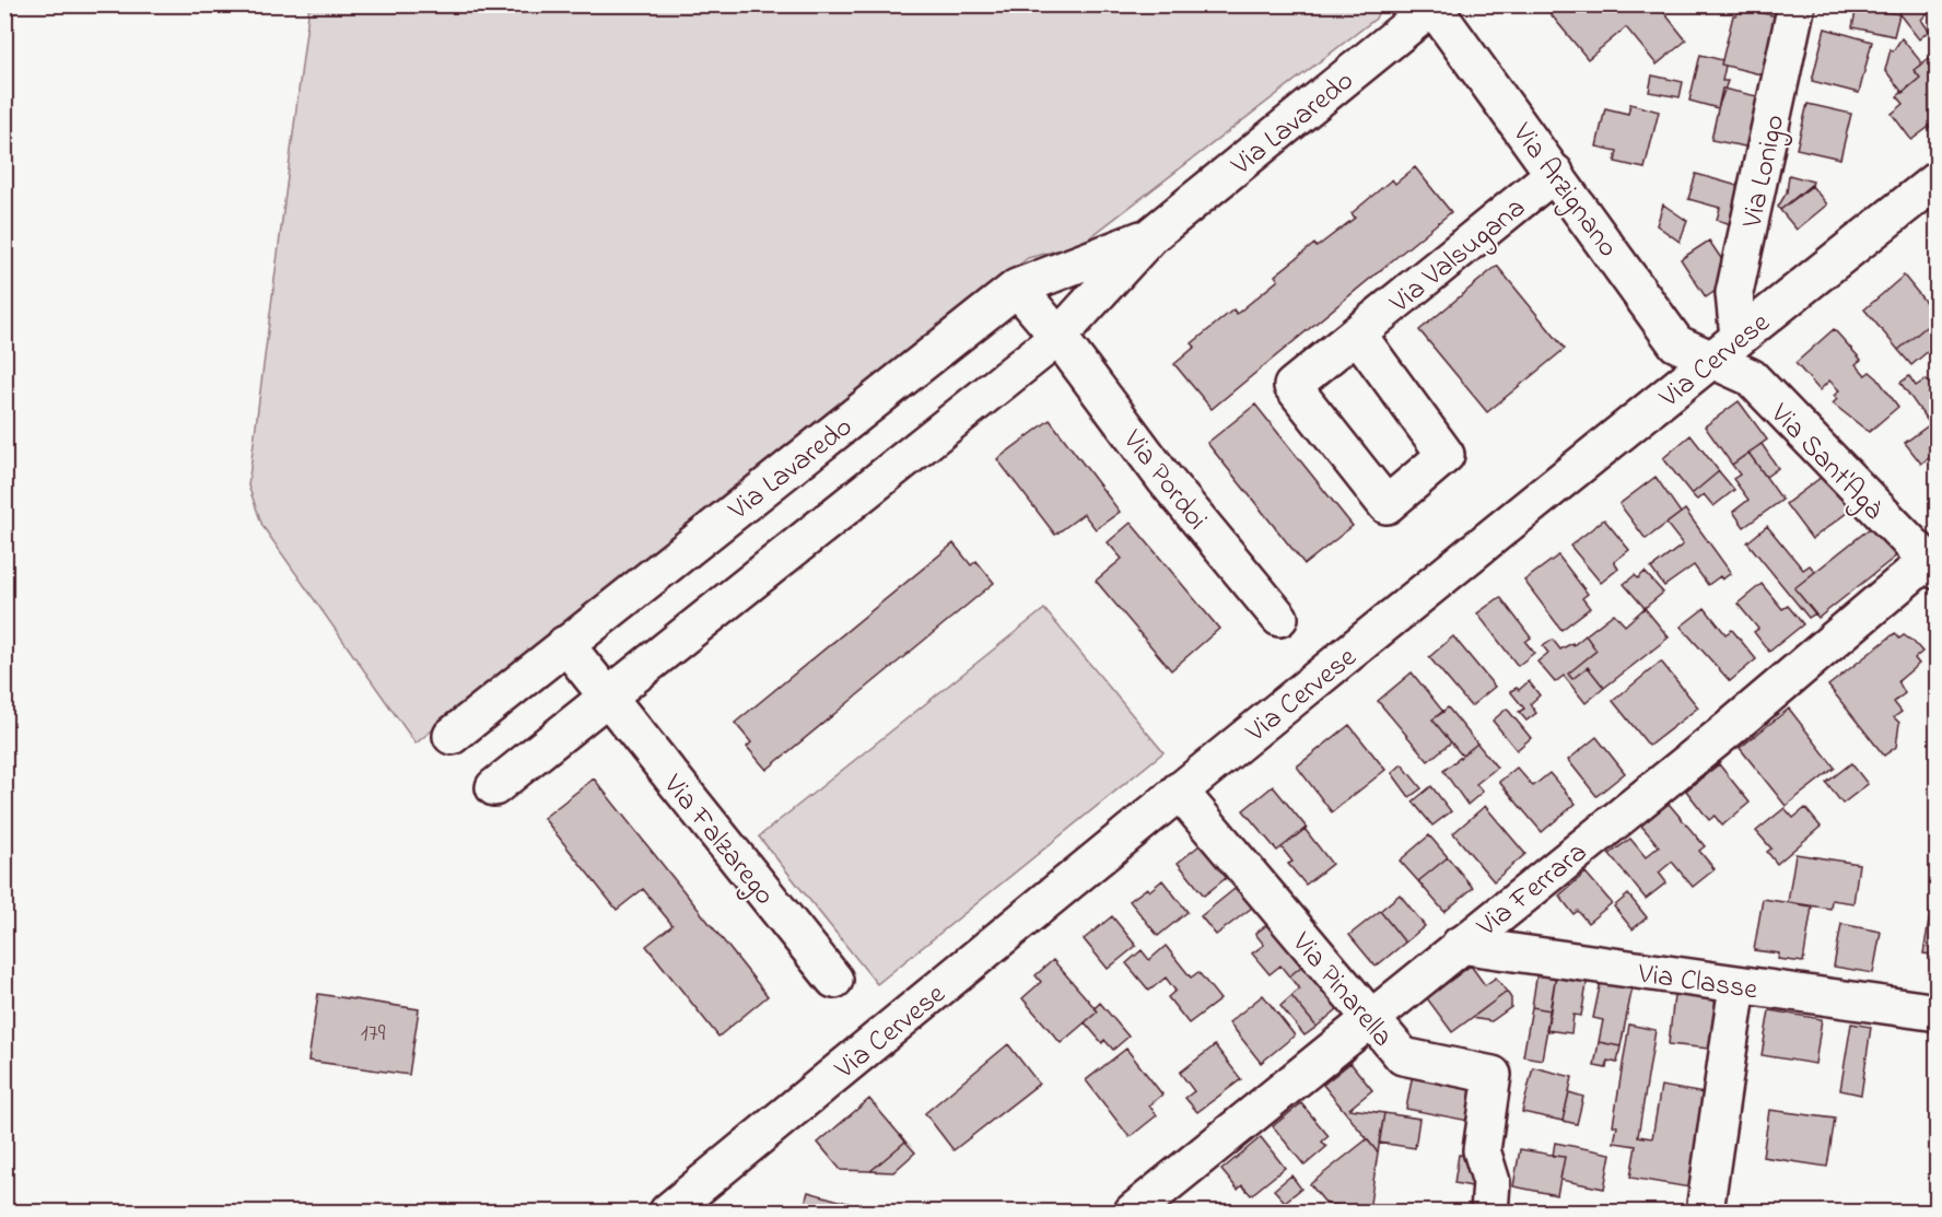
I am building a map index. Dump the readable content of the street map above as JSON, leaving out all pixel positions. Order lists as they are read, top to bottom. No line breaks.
{"streets":{"street":["Via Lavaredo","Via Lonigo","Via Arzignano","Via Valsugana","Via Cervese","Via Sant'Agà","Via Pordoi","Via Falzarego","Via Ferrara","Via Classe","Via Pinarella"]},"crossings":[["Via Lavaredo","Via Arzignano"],["Via Lavaredo","Via Pordoi"],["Via Lavaredo","Via Falzarego"],["Via Lonigo","Via Arzignano"],["Via Lonigo","Via Cervese"],["Via Lonigo","Via Sant'Agà"],["Via Arzignano","Via Valsugana"],["Via Arzignano","Via Cervese"],["Via Arzignano","Via Sant'Agà"],["Via Cervese","Via Sant'Agà"],["Via Cervese","Via Pinarella"],["Via Sant'Agà","Via Ferrara"],["Via Ferrara","Via Classe"],["Via Ferrara","Via Pinarella"]],"house_numbers":["179"]}
